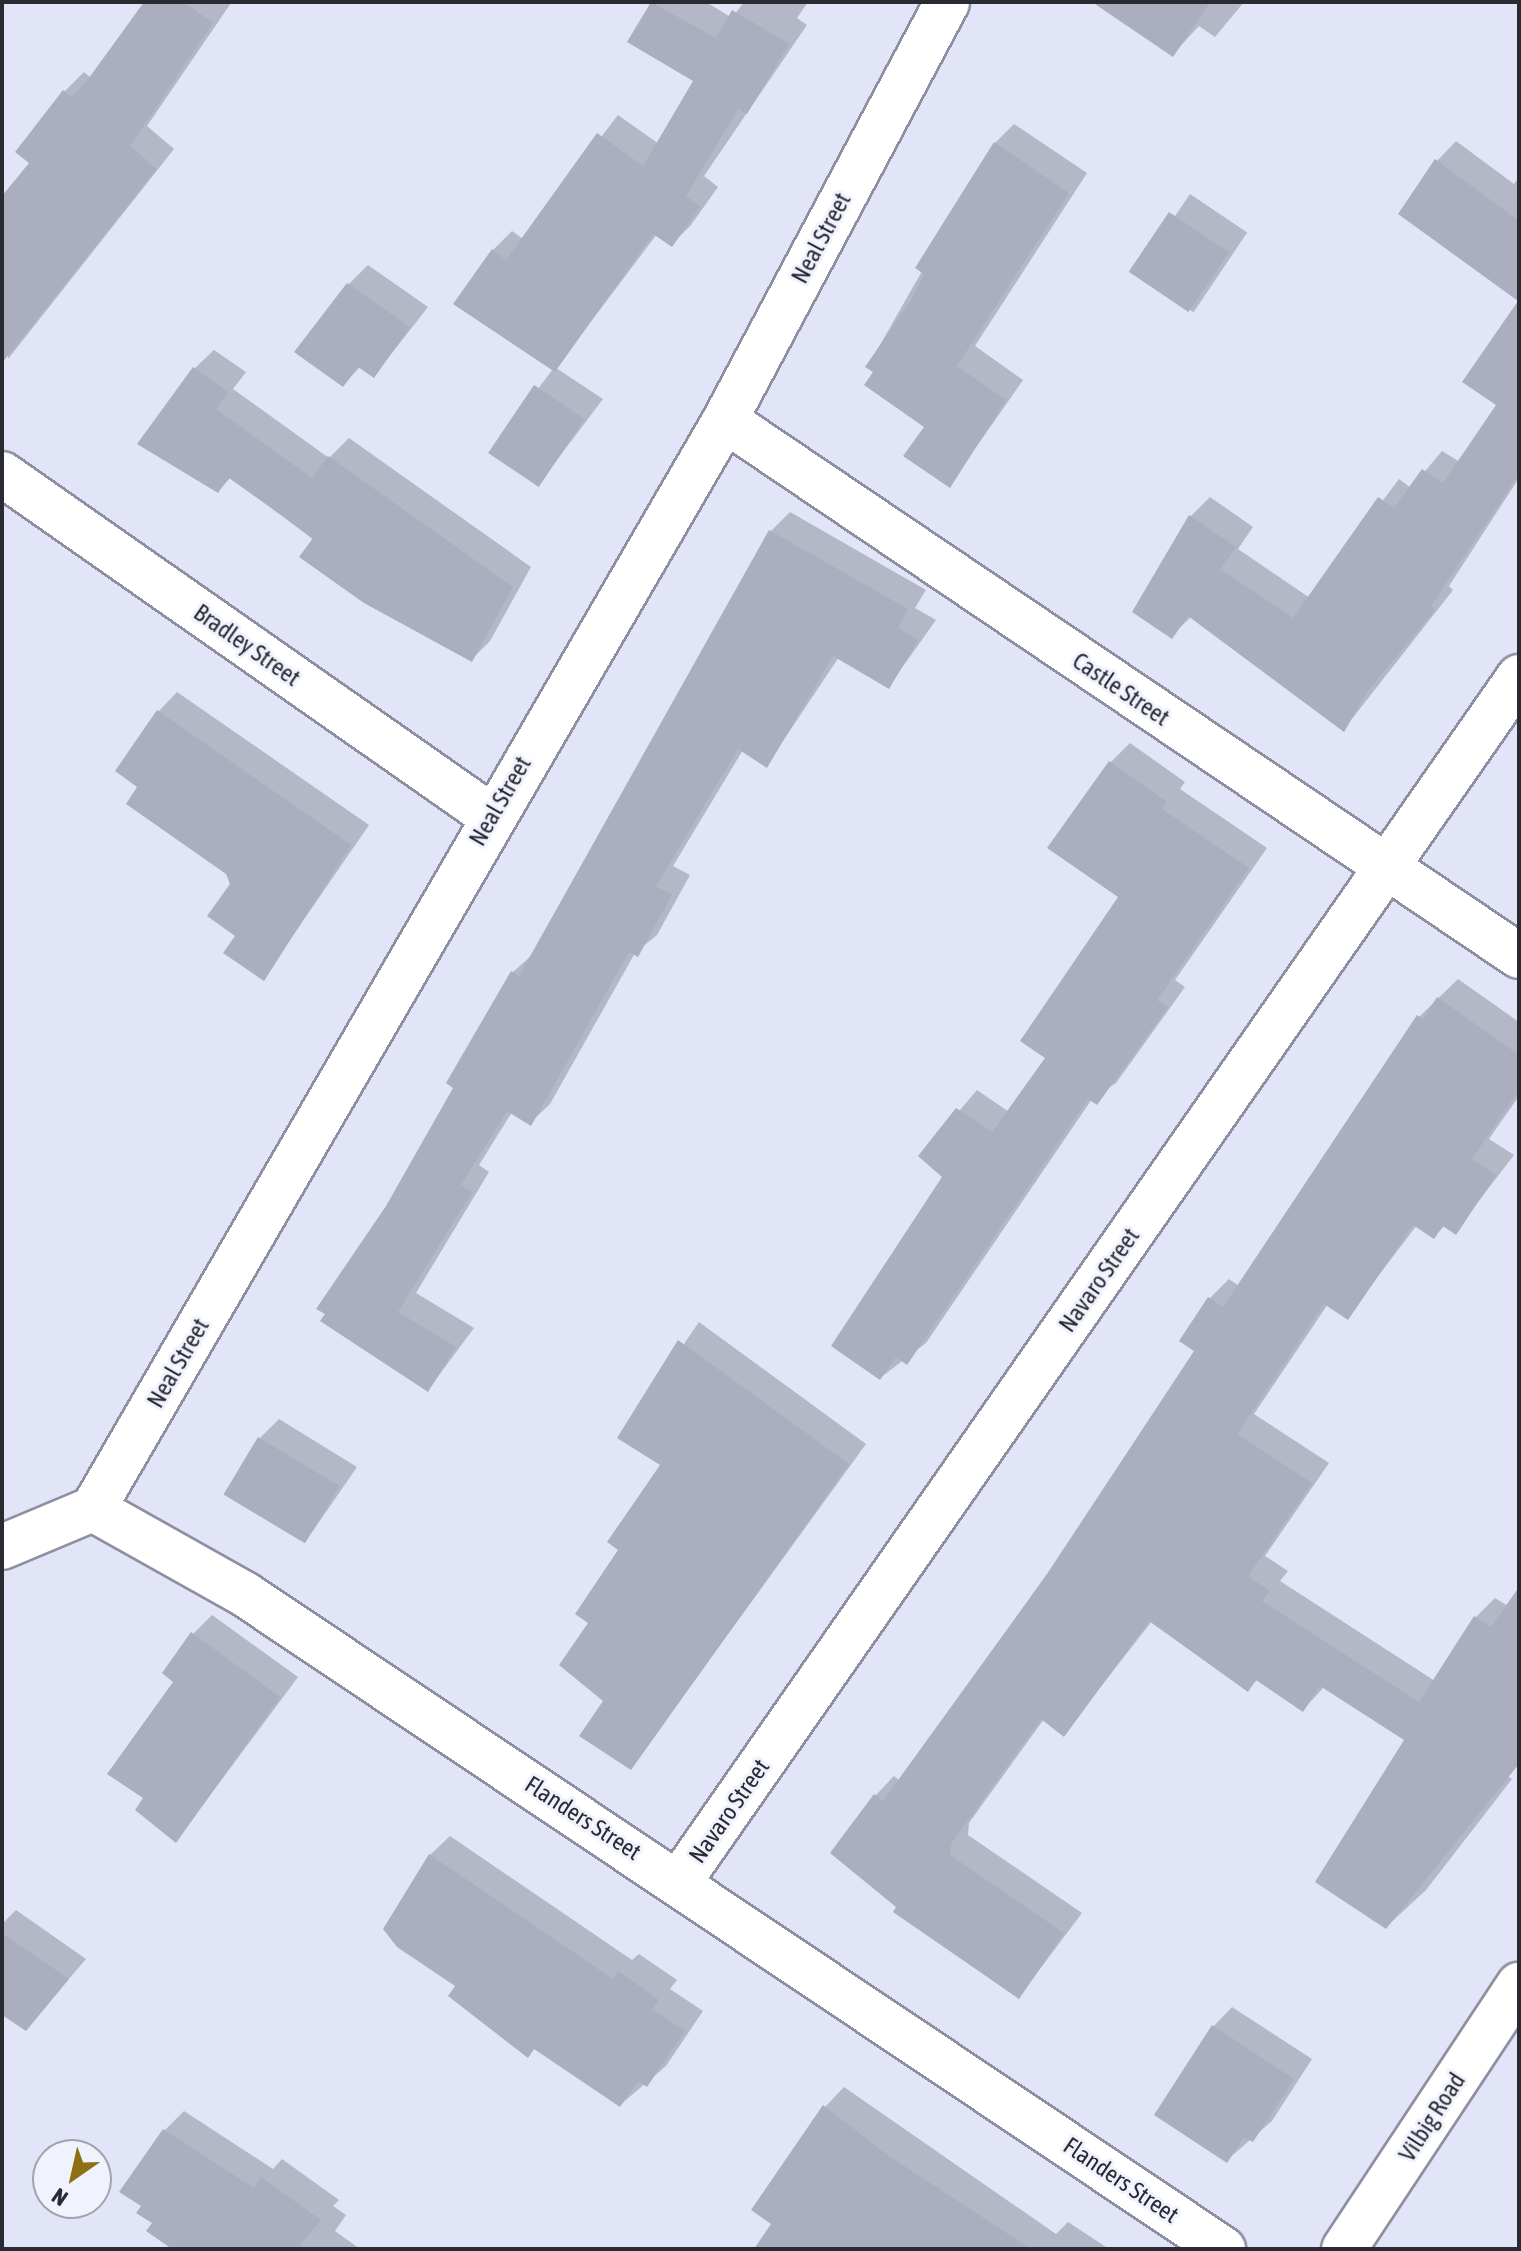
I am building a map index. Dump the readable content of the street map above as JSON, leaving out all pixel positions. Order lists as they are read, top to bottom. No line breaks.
{"streets":{"street":["Neal Street","Bradley Street","Castle Street","Navaro Street","Flanders Street","Vilbig Road"]},"crossings":[["Neal Street","Bradley Street"],["Neal Street","Castle Street"],["Neal Street","Flanders Street"],["Castle Street","Navaro Street"],["Navaro Street","Flanders Street"]],"north":"bottom left"}
